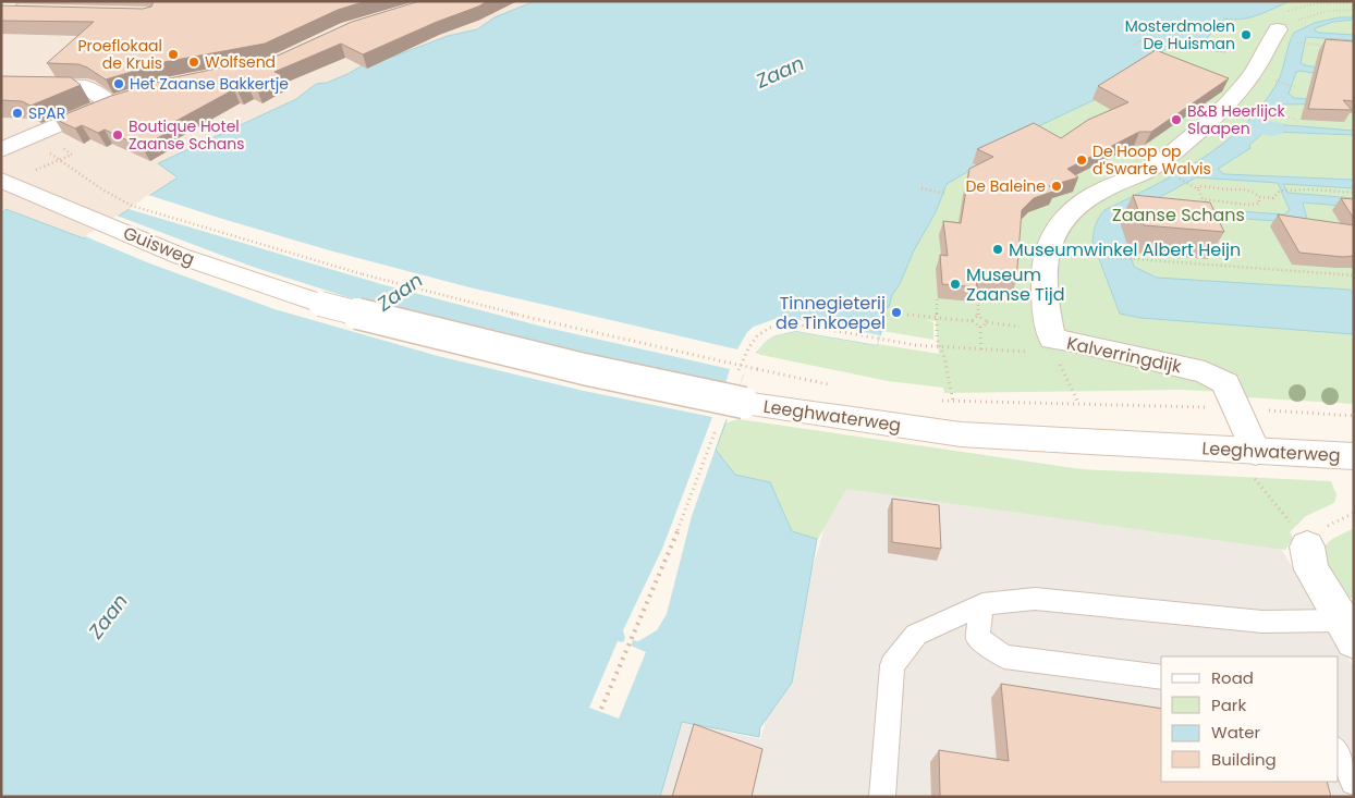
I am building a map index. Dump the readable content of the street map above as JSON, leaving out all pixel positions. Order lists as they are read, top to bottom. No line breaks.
{"streets":{"street":["Guisweg","Kalverringdijk","Leeghwaterweg"]},"crossings":[["Guisweg","Leeghwaterweg"],["Kalverringdijk","Leeghwaterweg"]],"water":["Zaan"],"parks":["Zaanse Schans"],"places":["Mosterdmolen De Huisman","Proeflokaal de Kruis","Wolfsend","Het Zaanse Bakkertje","SPAR","B&B Heerlijck Slaapen","Boutique Hotel Zaanse Schans","De Hoop op d'Swarte Walvis","De Baleine","Museumwinkel Albert Heijn","Museum Zaanse Tijd","Tinnegieterij de Tinkoepel"],"legend":["Road","Park","Water","Building"]}
